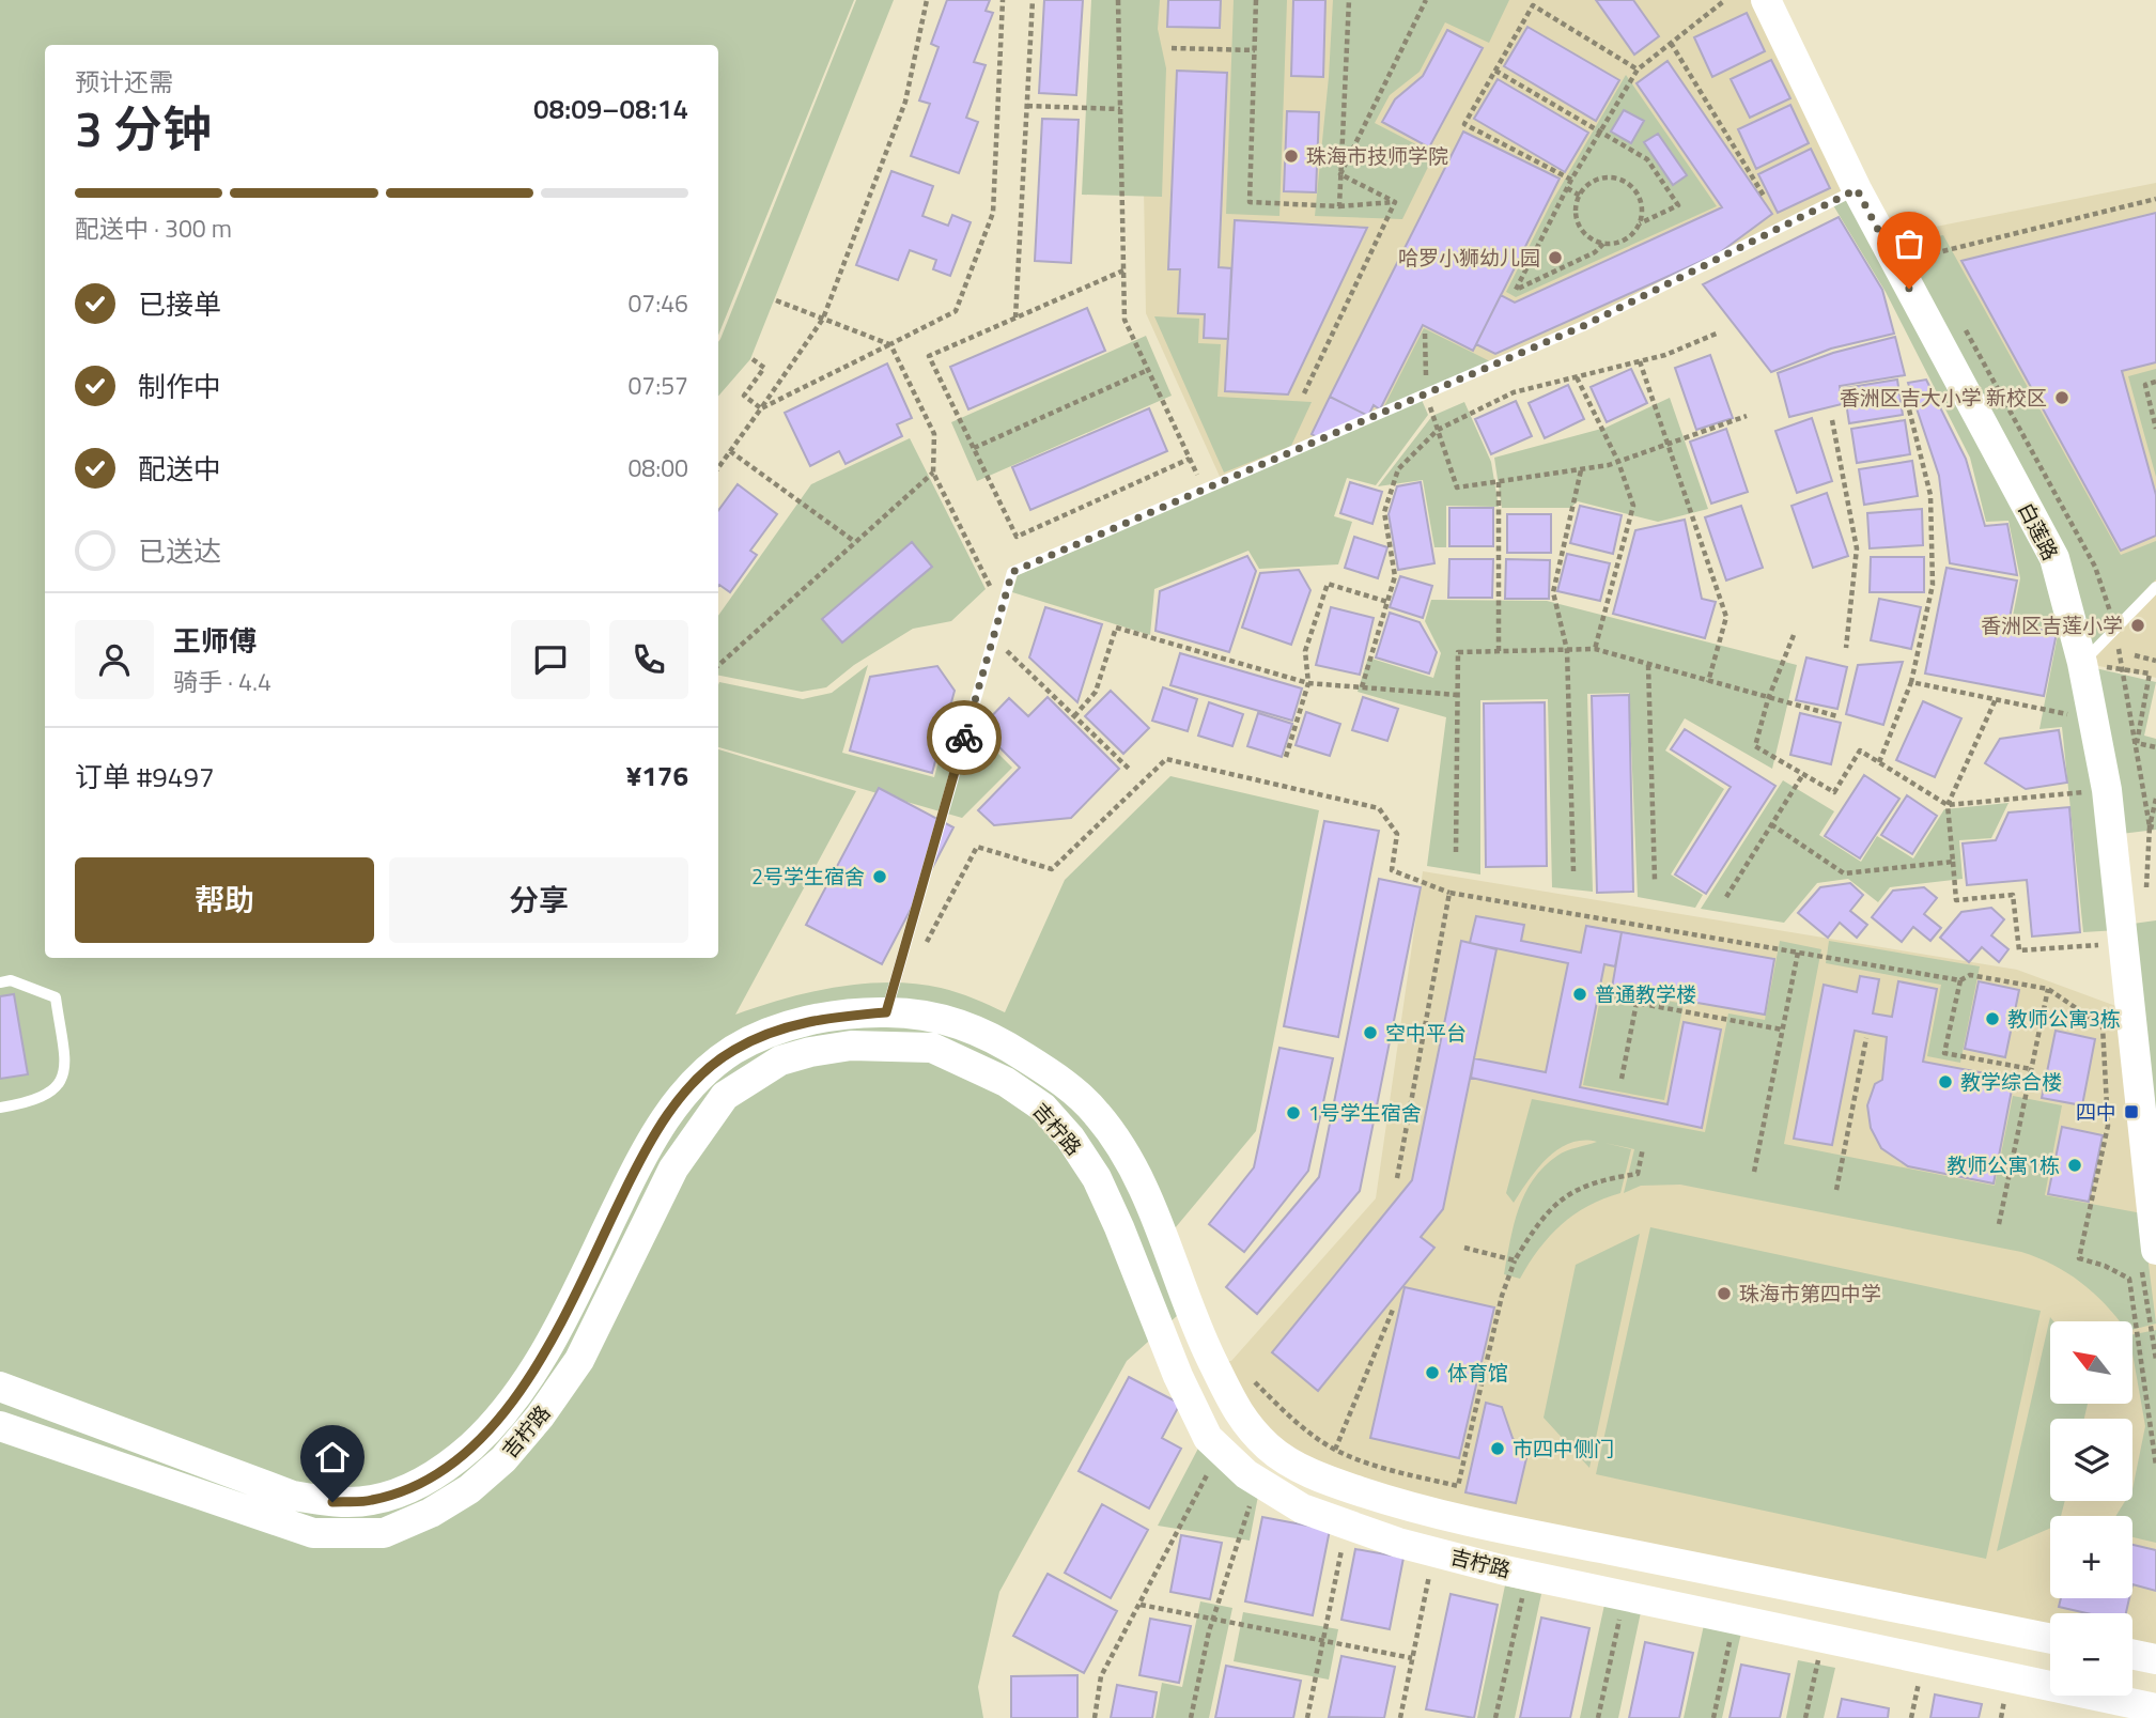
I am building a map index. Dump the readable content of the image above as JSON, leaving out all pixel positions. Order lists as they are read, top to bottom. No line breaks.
{"streets":{"main road":["白莲路","吉柠路"]},"places":{"other":["珠海市技师学院","哈罗小狮幼儿园","香洲区吉大小学 新校区","香洲区吉莲小学","2号学生宿舍","普通教学楼","教师公寓3栋","空中平台","教学综合楼","1号学生宿舍","教师公寓1栋","珠海市第四中学","体育馆","市四中侧门"],"transit":["四中"]},"north":"top left","page":{"heading":["3 分钟","预计还需","08:09–08:14"],"panel":["王师傅","骑手 · 4.4","订单 #9497","¥176"],"bar":"配送中 · 300 m","list":[["已接单","07:46"],["制作中","07:57"],["配送中","08:00"],"已送达"],"buttons":["帮助","分享"],"map_buttons":["+","−"]}}
